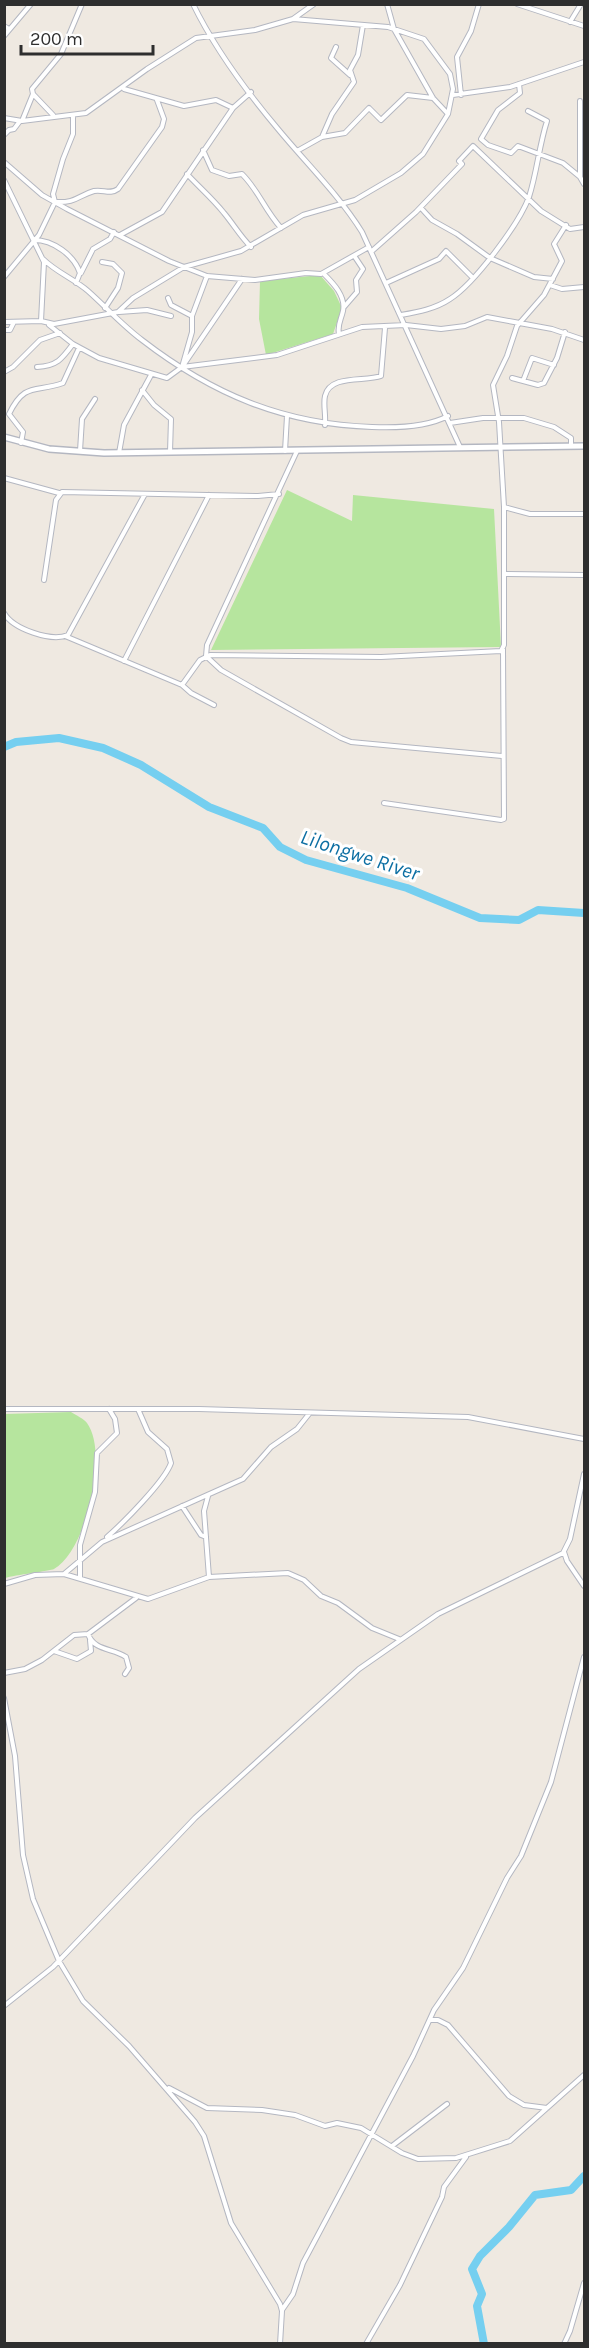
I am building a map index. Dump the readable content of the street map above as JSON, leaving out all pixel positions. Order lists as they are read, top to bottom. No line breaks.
{"water":["Lilongwe River"],"scale_bar":"200 m"}
